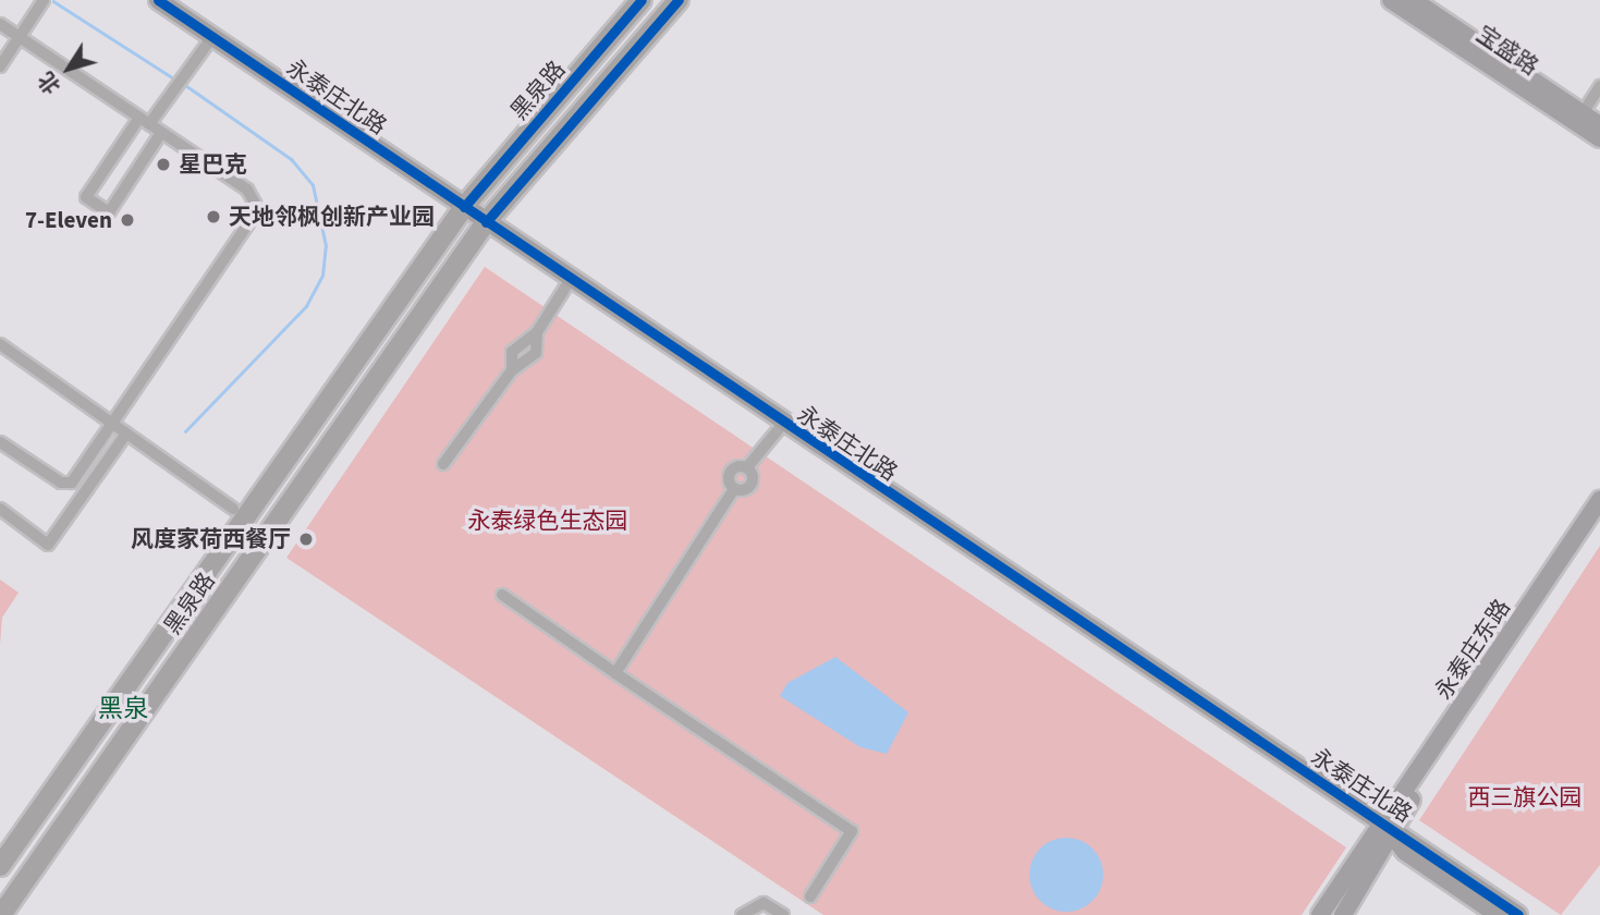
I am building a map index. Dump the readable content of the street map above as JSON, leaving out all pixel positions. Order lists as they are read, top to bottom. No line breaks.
{"streets":{"main road":["黑泉路"],"street":["宝盛路","永泰庄北路","永泰庄东路"]},"crossings":[["黑泉路","永泰庄北路"],["永泰庄北路","永泰庄东路"]],"districts":["黑泉"],"parks":["永泰绿色生态园","西三旗公园"],"places":["星巴克","天地邻枫创新产业园","7-Eleven","风度家荷西餐厅"],"north":"bottom left"}
